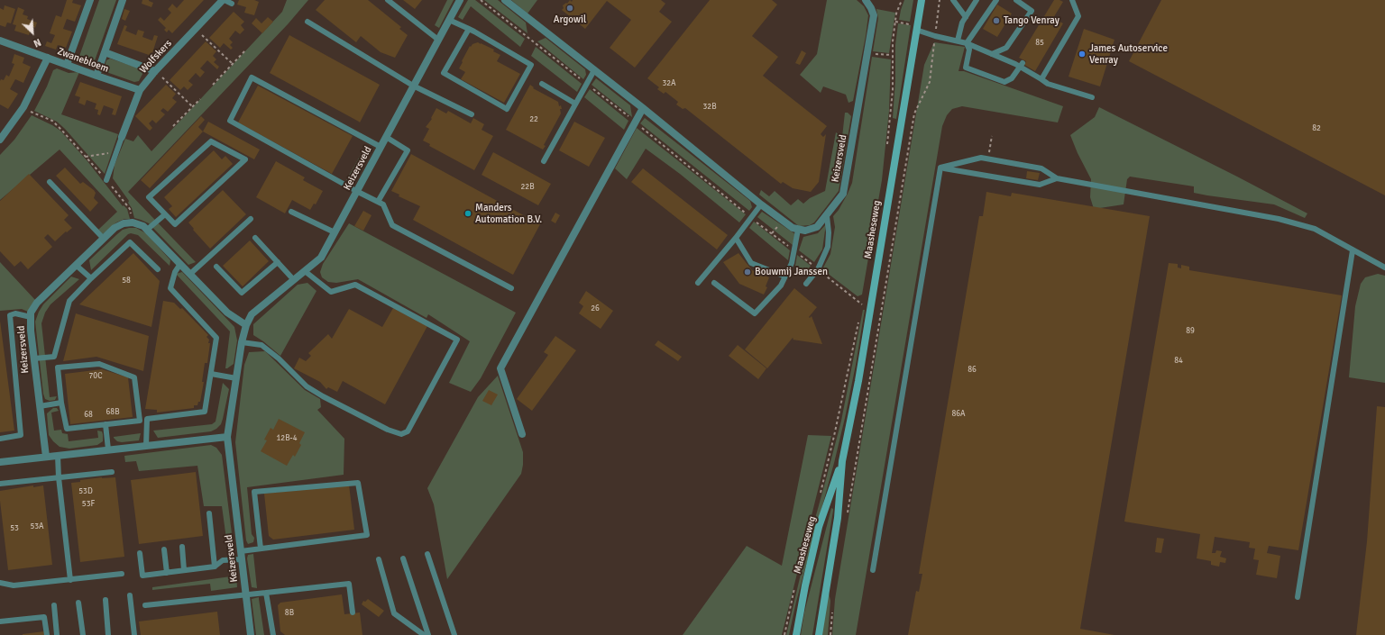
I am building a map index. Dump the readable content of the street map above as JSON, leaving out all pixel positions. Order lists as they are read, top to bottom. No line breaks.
{"streets":{"main road":["Maasheseweg"],"street":["Wolfskers","Zwanebloem","Keizersveld"]},"crossings":[["Wolfskers","Zwanebloem"]],"places":["Argowil","Tango Venray","James Autoservice Venray","Manders Automation B.V.","Bouwmij Janssen"],"house_numbers":["85","32A","32B","22","82","22B","58","26","89","84","86","70C","68B","86A","68","12B-4","53D","53F","53A","53","8B"],"north":"bottom right"}
